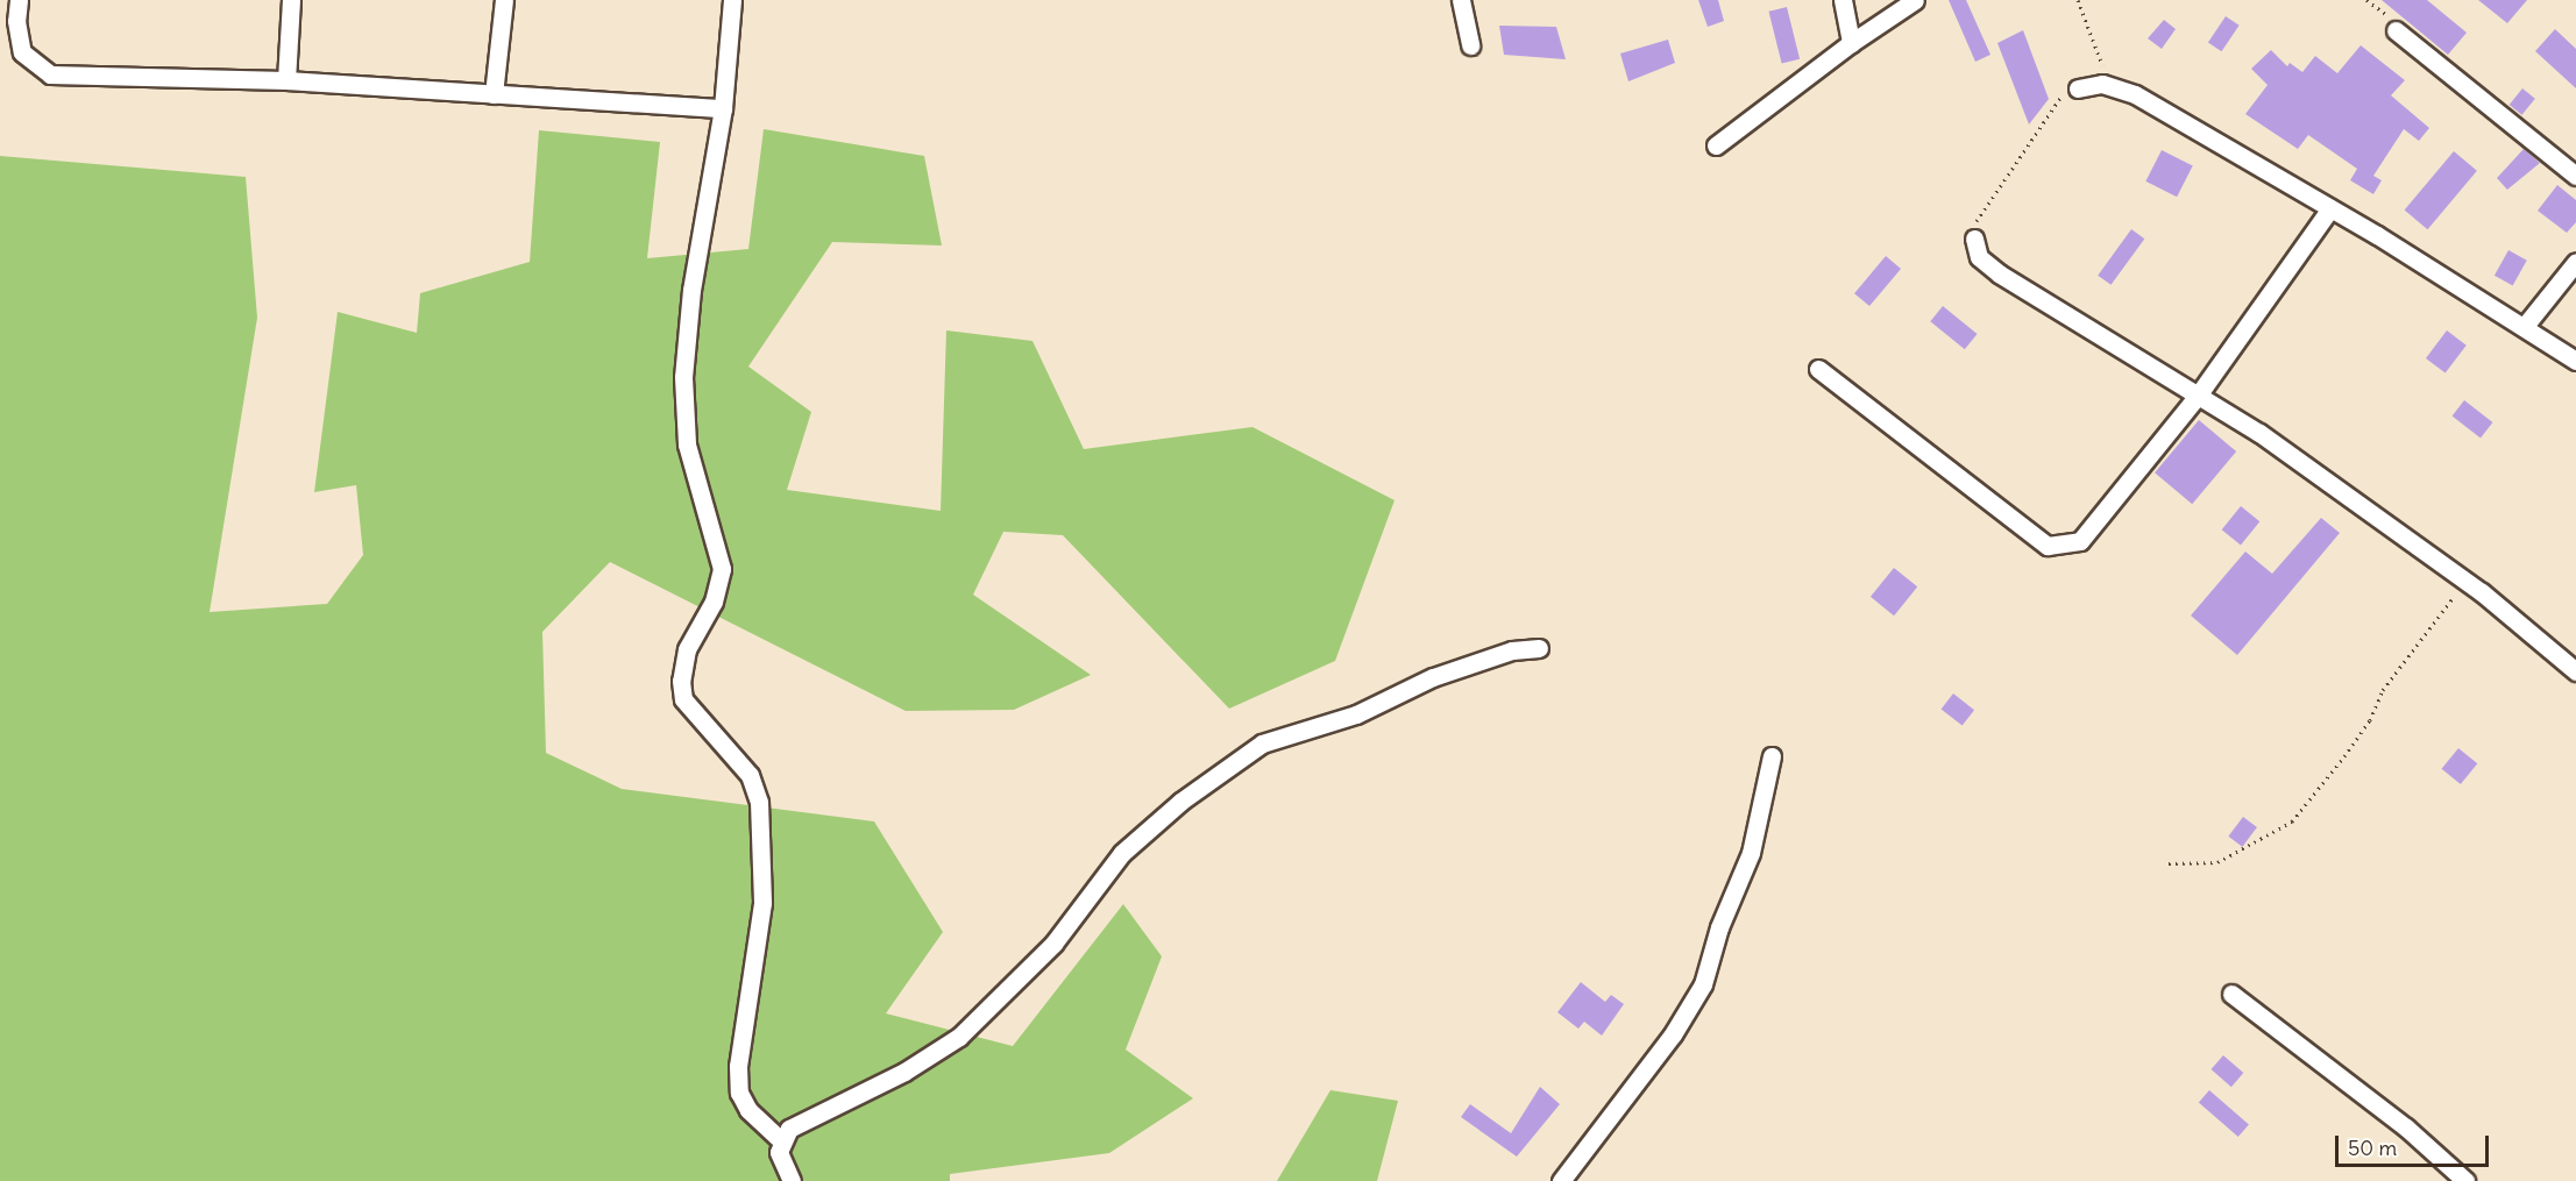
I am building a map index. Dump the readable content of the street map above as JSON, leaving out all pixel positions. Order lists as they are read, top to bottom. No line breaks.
{"scale_bar":"50 m"}
